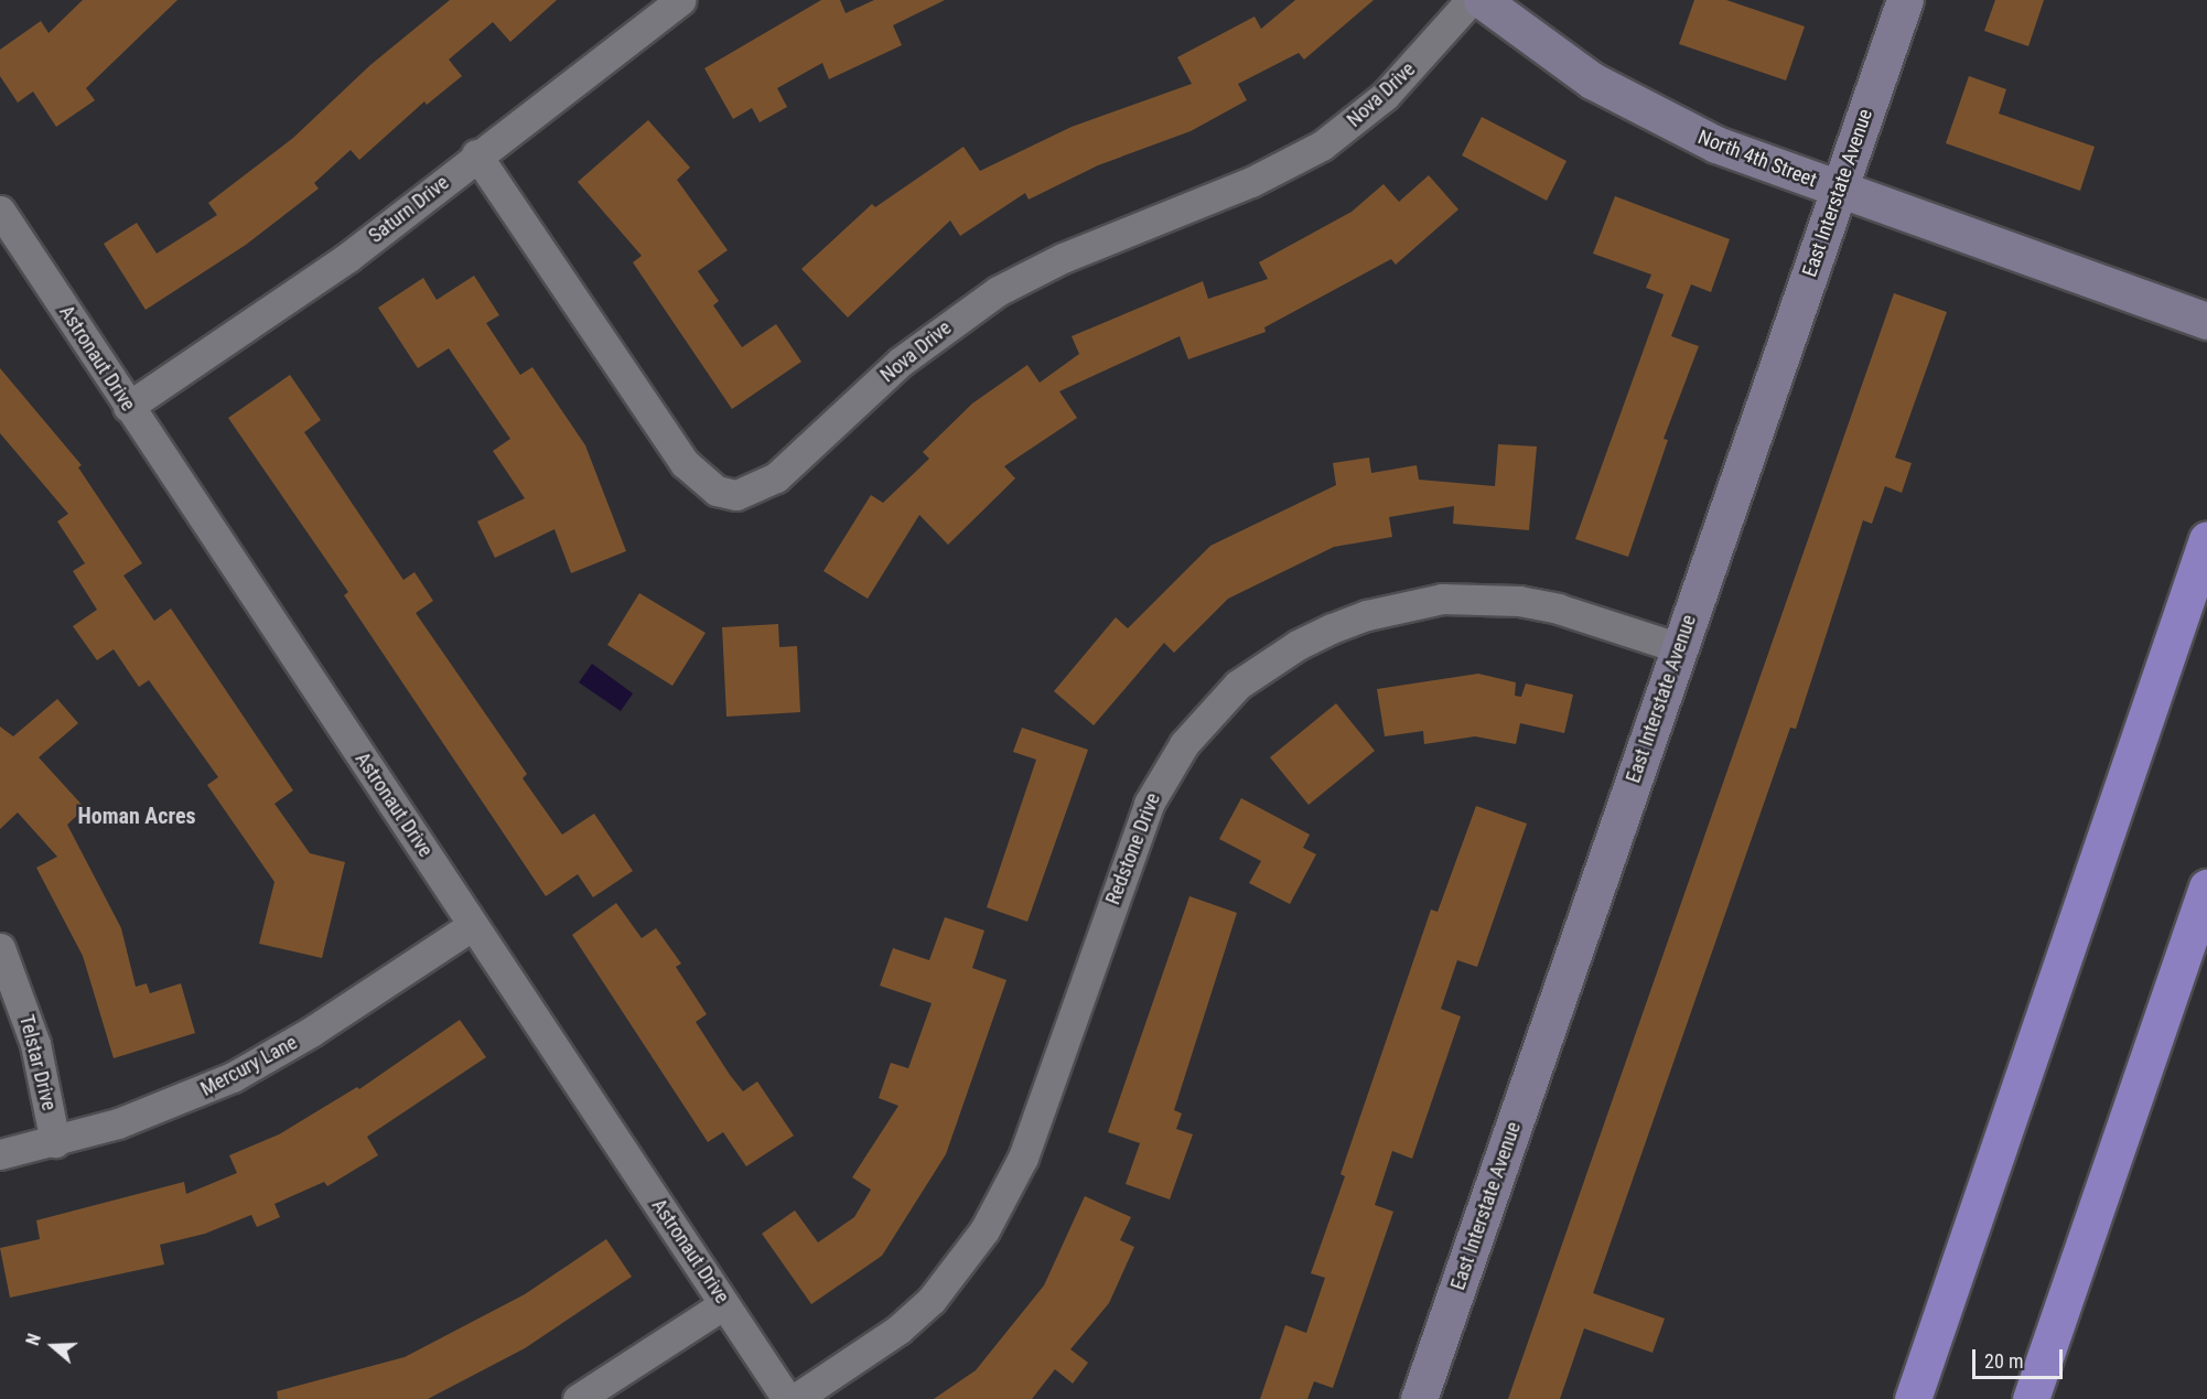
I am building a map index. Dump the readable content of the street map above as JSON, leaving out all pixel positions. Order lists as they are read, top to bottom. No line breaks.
{"streets":{"street":["Nova Drive","North 4th Street","East Interstate Avenue","Saturn Drive","Astronaut Drive","Redstone Drive","Telstar Drive","Mercury Lane"]},"crossings":[["Nova Drive","Saturn Drive"],["North 4th Street","East Interstate Avenue"],["East Interstate Avenue","Redstone Drive"],["Saturn Drive","Astronaut Drive"],["Astronaut Drive","Mercury Lane"],["Telstar Drive","Mercury Lane"]],"districts":["Homan Acres"],"scale_bar":"20 m","north":"left"}
